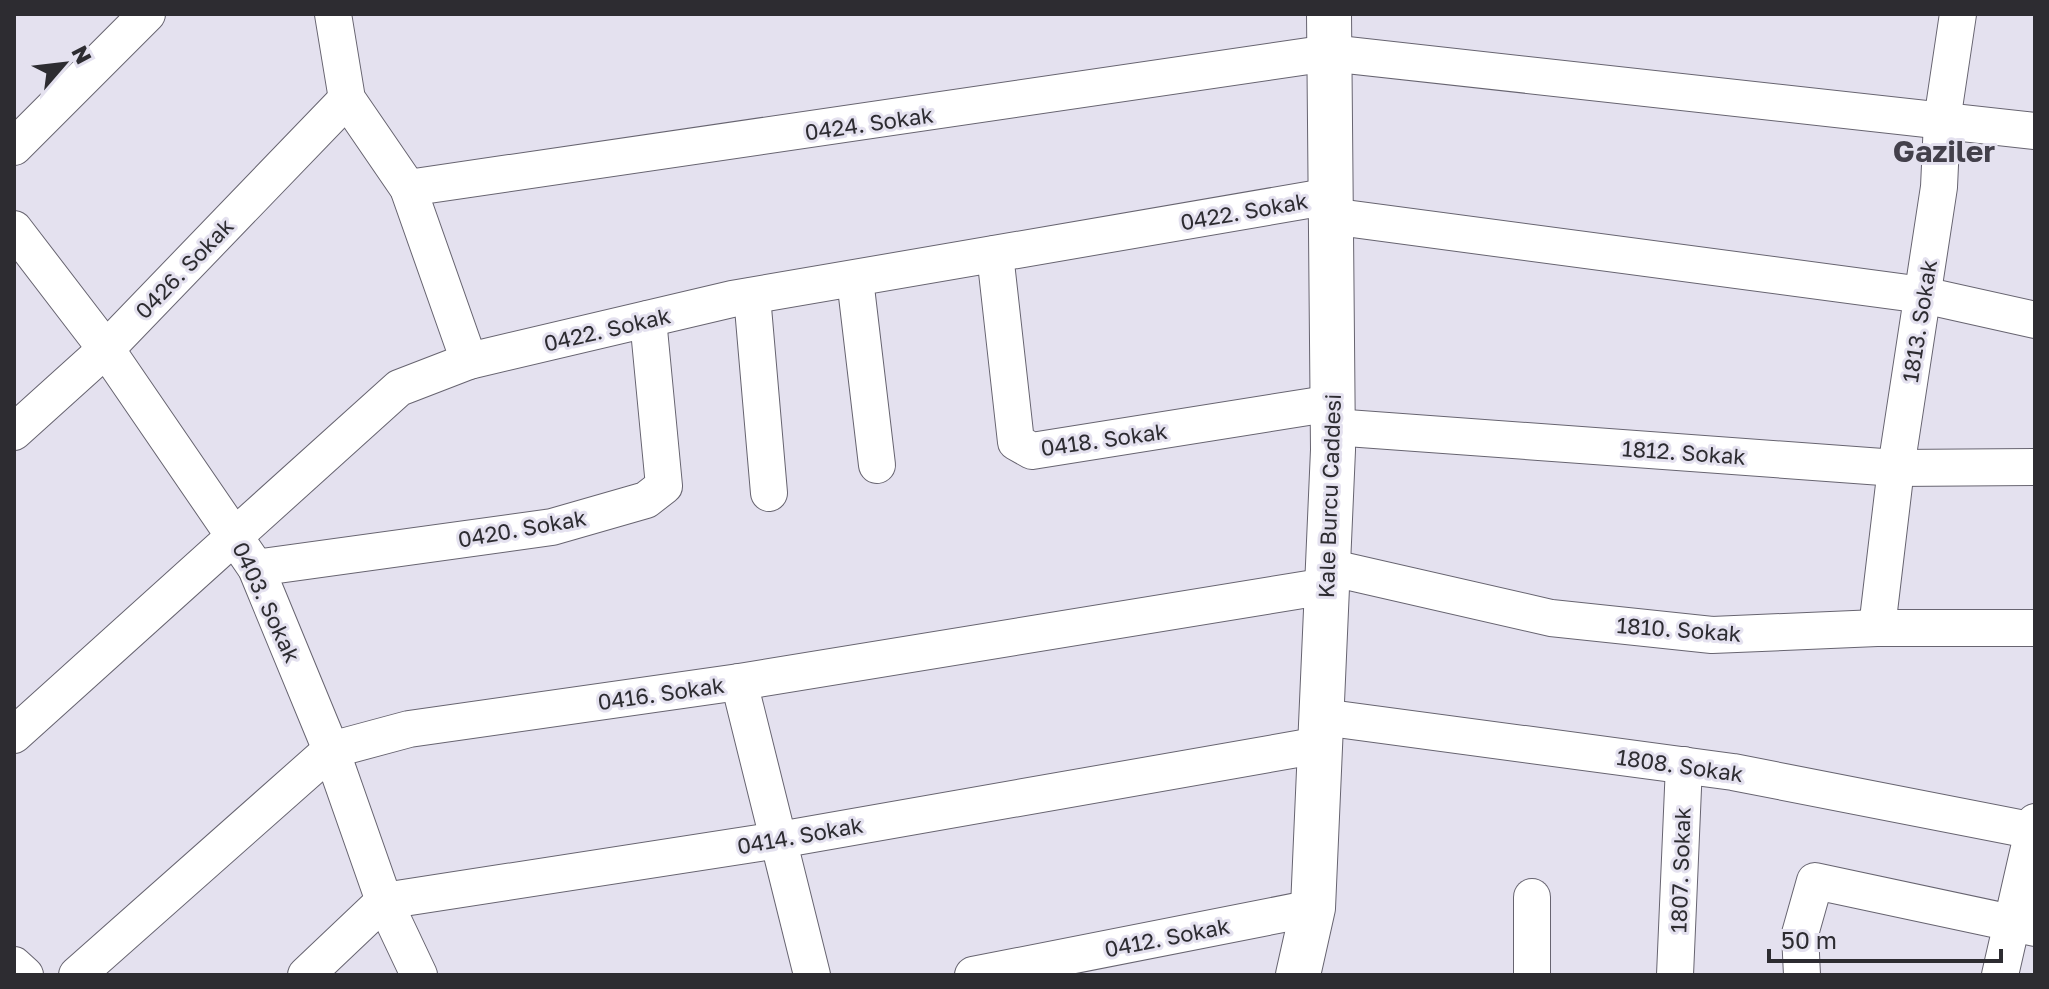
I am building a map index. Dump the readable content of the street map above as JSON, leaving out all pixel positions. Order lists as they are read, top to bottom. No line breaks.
{"streets":{"street":["0424. Sokak","0422. Sokak","0426. Sokak","1813. Sokak","0418. Sokak","1812. Sokak","Kale Burcu Caddesi","0420. Sokak","0403. Sokak","1810. Sokak","0416. Sokak","1808. Sokak","0414. Sokak","1807. Sokak","0412. Sokak"]},"crossings":[["0424. Sokak","1813. Sokak"],["0424. Sokak","Kale Burcu Caddesi"],["0422. Sokak","1813. Sokak"],["0422. Sokak","0418. Sokak"],["0422. Sokak","Kale Burcu Caddesi"],["0422. Sokak","0420. Sokak"],["0422. Sokak","0403. Sokak"],["0426. Sokak","0403. Sokak"],["1813. Sokak","1812. Sokak"],["1813. Sokak","1810. Sokak"],["0418. Sokak","1812. Sokak"],["0418. Sokak","Kale Burcu Caddesi"],["1812. Sokak","Kale Burcu Caddesi"],["Kale Burcu Caddesi","1810. Sokak"],["Kale Burcu Caddesi","0416. Sokak"],["Kale Burcu Caddesi","1808. Sokak"],["Kale Burcu Caddesi","0414. Sokak"],["Kale Burcu Caddesi","0412. Sokak"],["0420. Sokak","0403. Sokak"],["0403. Sokak","0416. Sokak"],["0403. Sokak","0414. Sokak"],["1810. Sokak","0416. Sokak"],["1808. Sokak","0414. Sokak"],["1808. Sokak","1807. Sokak"]],"districts":["Gaziler"],"scale_bar":"50 m","north":"top right"}
